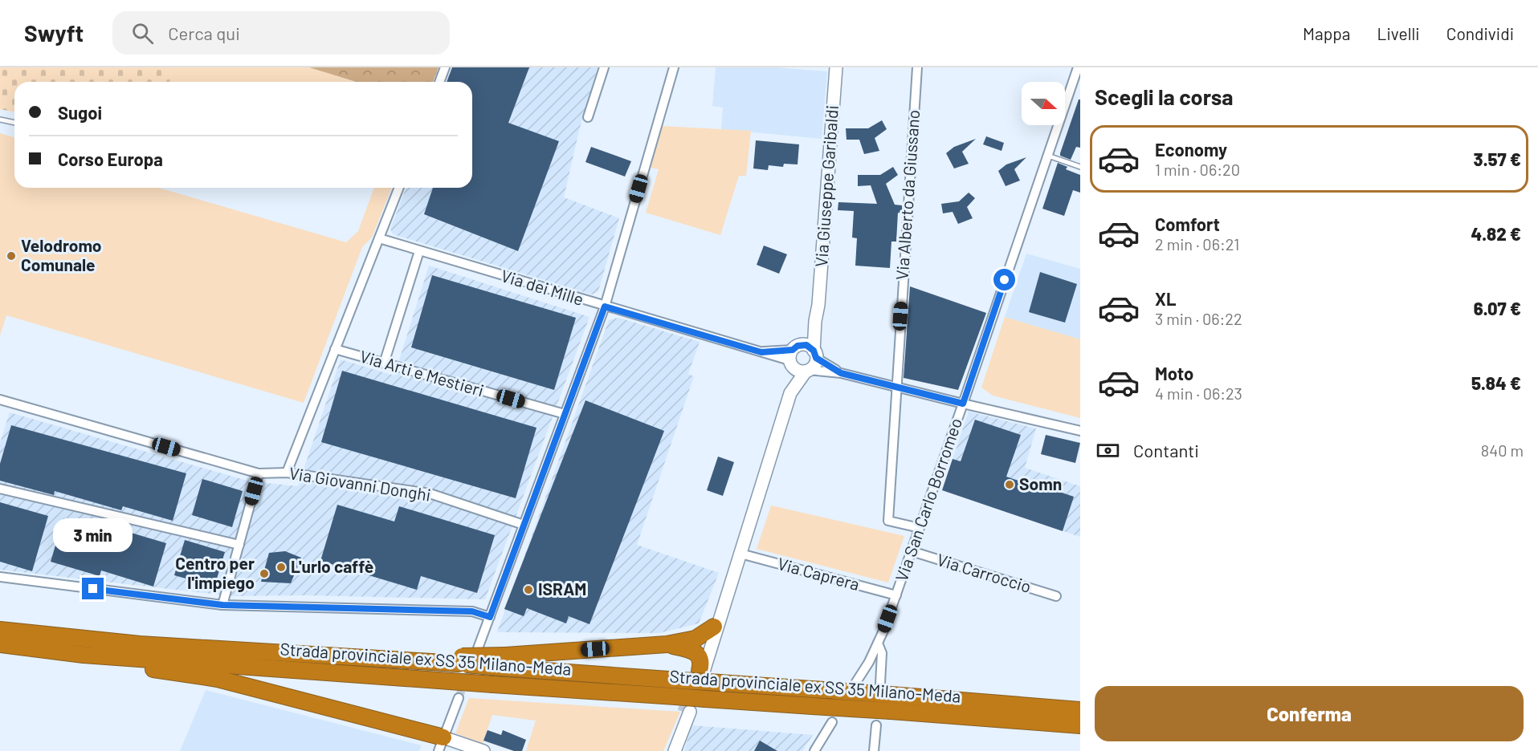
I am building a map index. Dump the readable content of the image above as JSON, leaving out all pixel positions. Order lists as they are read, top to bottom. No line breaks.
{"streets":{"highway":["Strada provinciale ex SS 35 Milano-Meda"],"street":["Via Giuseppe Garibaldi","Via Alberto da Giussano","Via dei Mille","Via Arti e Mestieri","Via Giovanni Donghi","Via San Carlo Borromeo","Via Carroccio","Via Caprera"]},"crossings":[["Via Giuseppe Garibaldi","Via dei Mille"],["Via Giuseppe Garibaldi","Via Caprera"],["Via Giuseppe Garibaldi","Strada provinciale ex SS 35 Milano-Meda"],["Via Alberto da Giussano","Via San Carlo Borromeo"],["Via San Carlo Borromeo","Via Carroccio"],["Via San Carlo Borromeo","Via Caprera"]],"places":["Velodromo Comunale","Somn","L'urlo caffè","Centro per l'impiego","ISRAM"],"north":"right","page":{"header":"Swyft","search":"Cerca qui","nav":["Mappa","Livelli","Condividi"],"heading":"Scegli la corsa","banner":["Sugoi","Corso Europa"],"list":[{"name":"Economy","note":"1 min · 06:20","value":"3.57 €"},{"name":"Comfort","note":"2 min · 06:21","value":"4.82 €"},{"name":"XL","note":"3 min · 06:22","value":"6.07 €"},{"name":"Moto","note":"4 min · 06:23","value":"5.84 €"}],"pay":["Contanti","840 m"],"bubble":"3 min","buttons":"Conferma"}}
